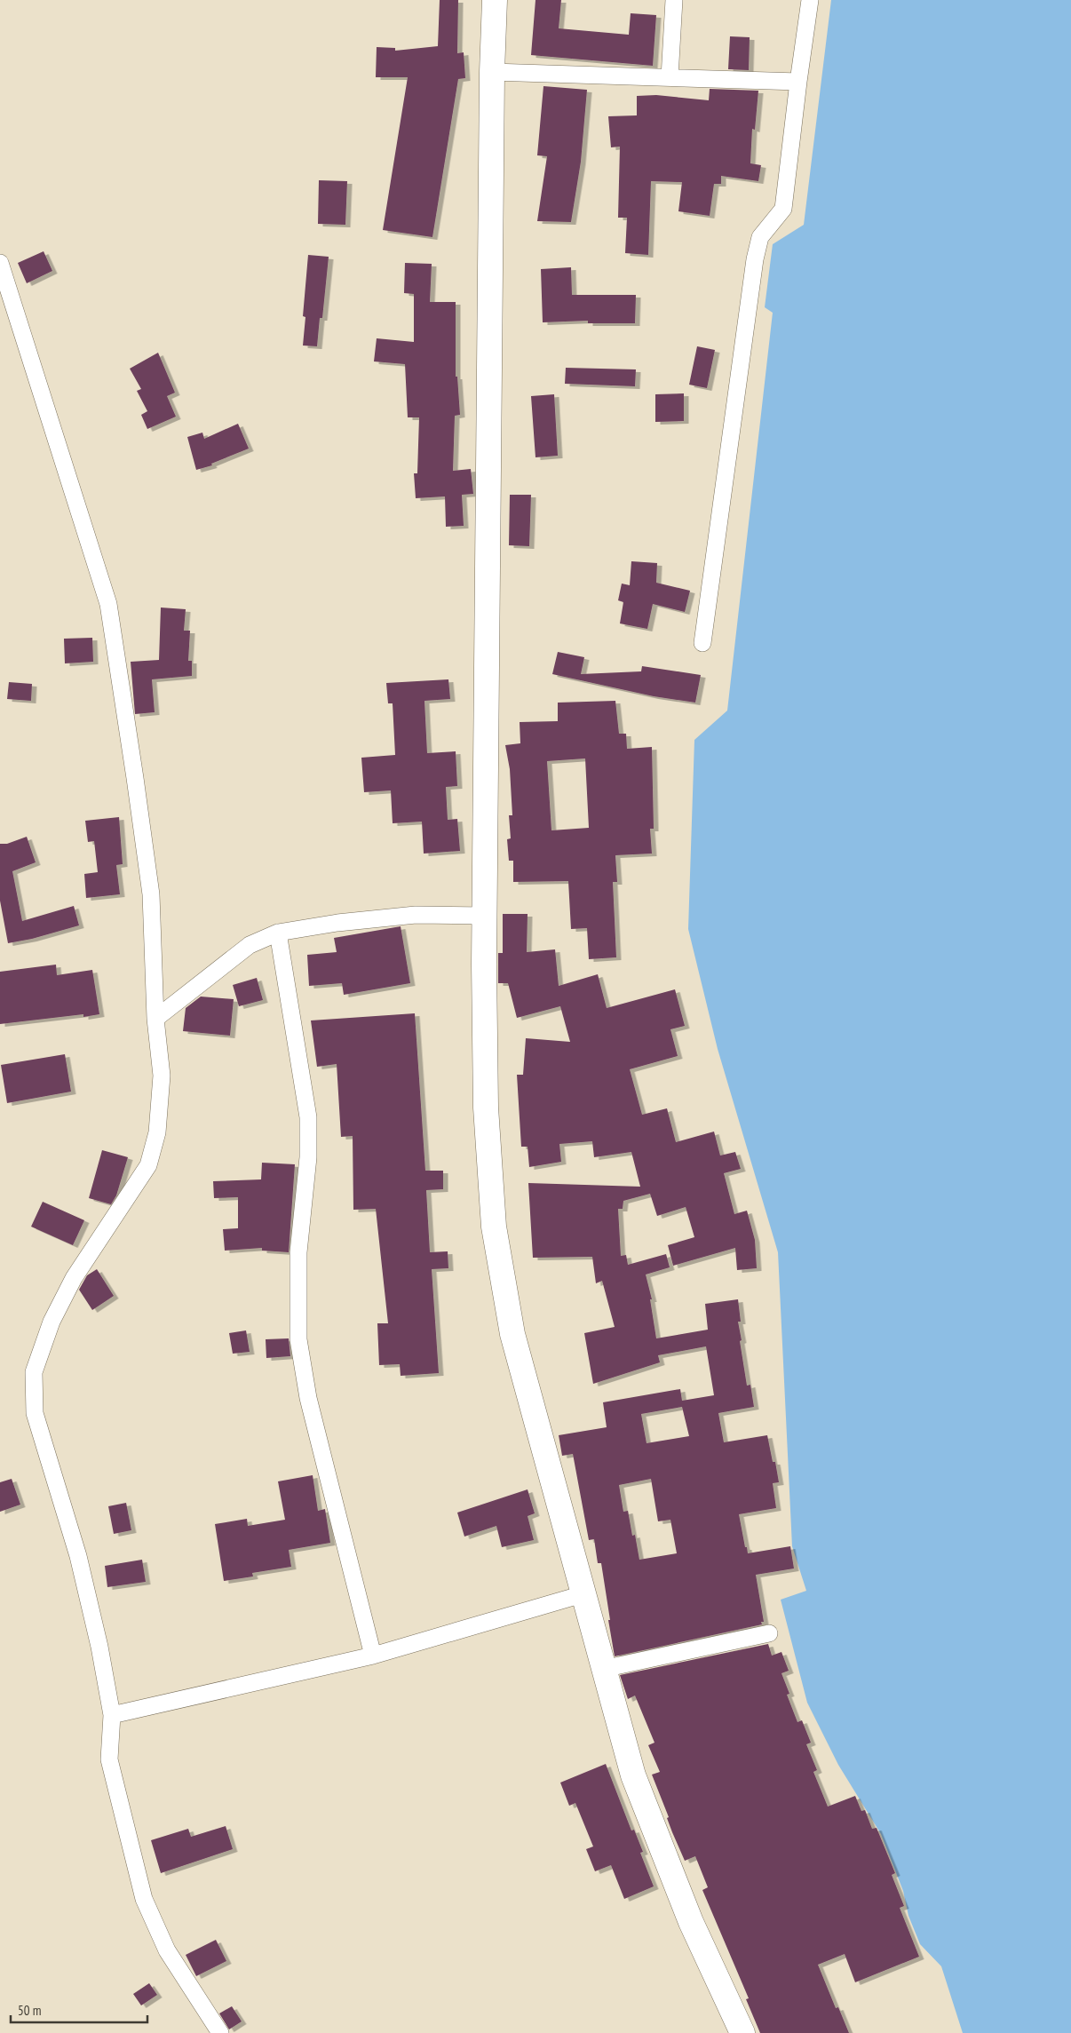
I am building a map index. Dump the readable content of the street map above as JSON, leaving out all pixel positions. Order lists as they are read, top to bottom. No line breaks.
{"scale_bar":"50 m"}
